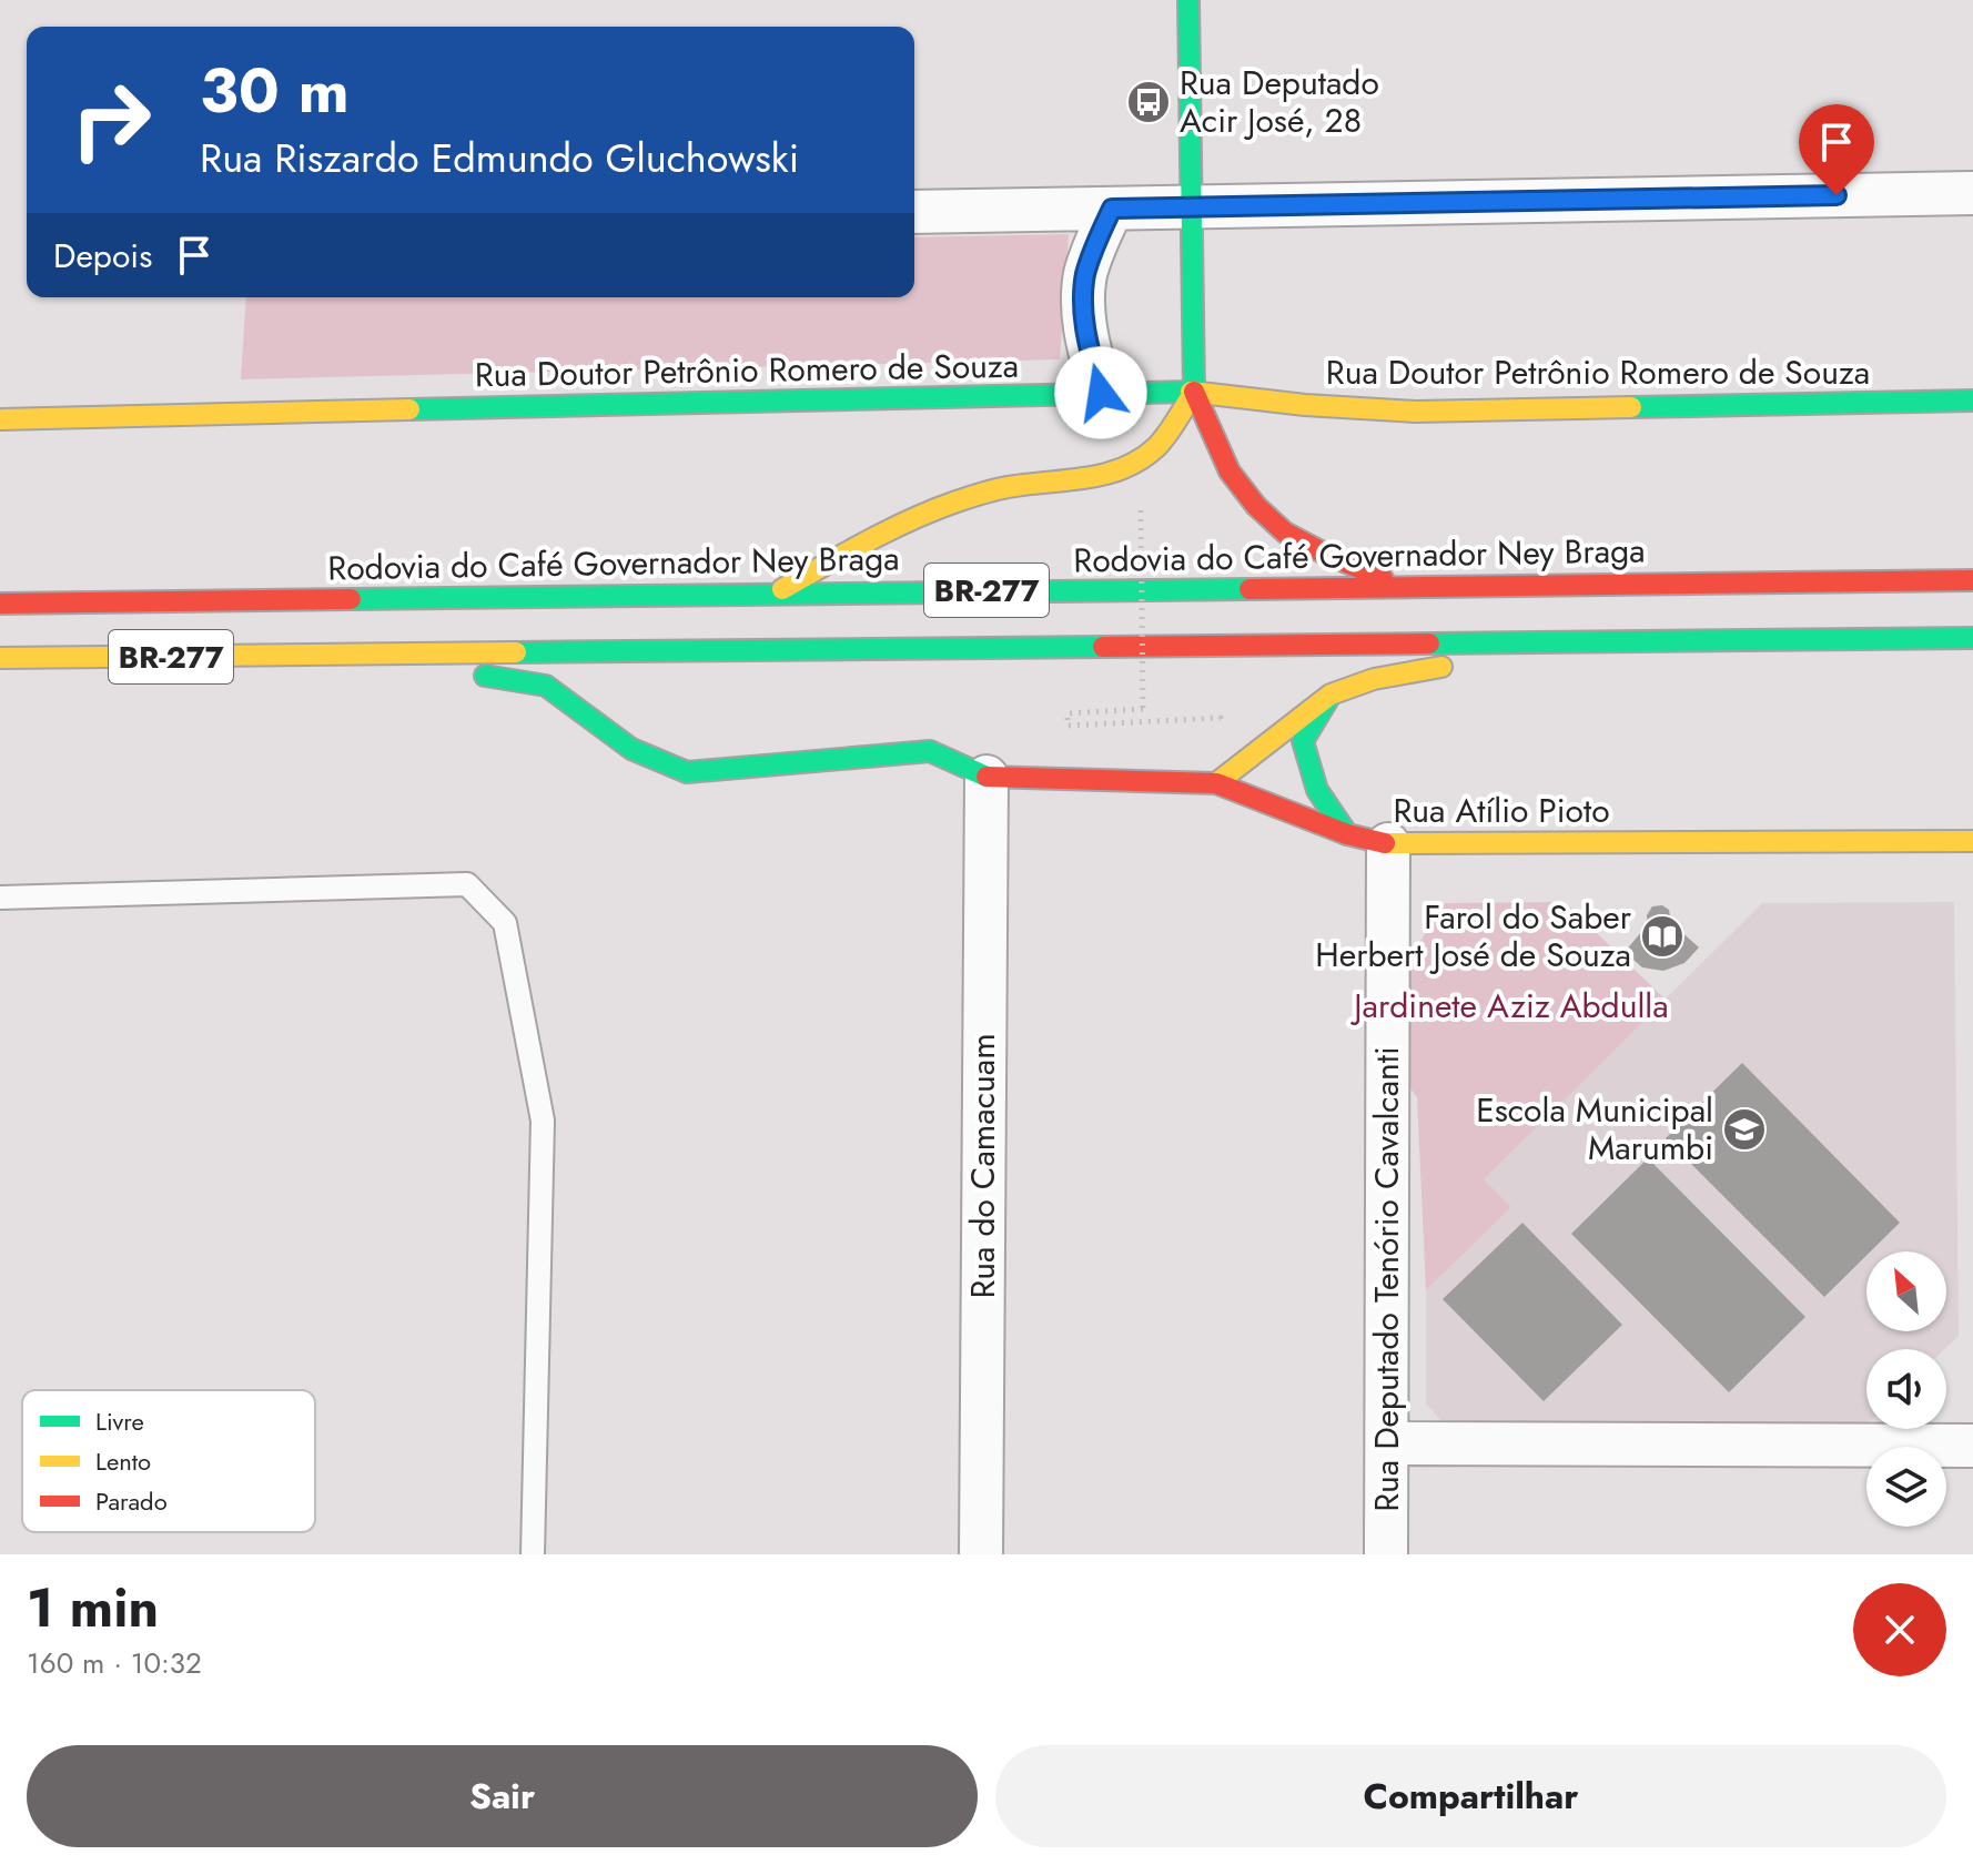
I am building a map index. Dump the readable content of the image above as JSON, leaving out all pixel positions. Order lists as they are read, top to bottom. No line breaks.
{"streets":{"main road":["Rua Doutor Petrônio Romero de Souza","Rodovia do Café Governador Ney Braga","BR-277","Rua Atílio Pioto"],"street":["Rua do Camacuam","Rua Deputado Tenório Cavalcanti"]},"crossings":[["Rua Atílio Pioto","Rua do Camacuam"],["Rua Atílio Pioto","Rua Deputado Tenório Cavalcanti"]],"parks":["Jardinete Aziz Abdulla"],"places":{"bus stop":["Rua Deputado Acir José, 28"],"library":["Farol do Saber Herbert José de Souza"],"school or university":["Escola Municipal Marumbi"]},"legend":["Livre","Lento","Parado"],"north":"top left","page":{"turn":["30 m","Rua Riszardo Edmundo Gluchowski"],"then":"Depois","heading":["1 min","160 m · 10:32"],"buttons":["Sair","Compartilhar"]}}
